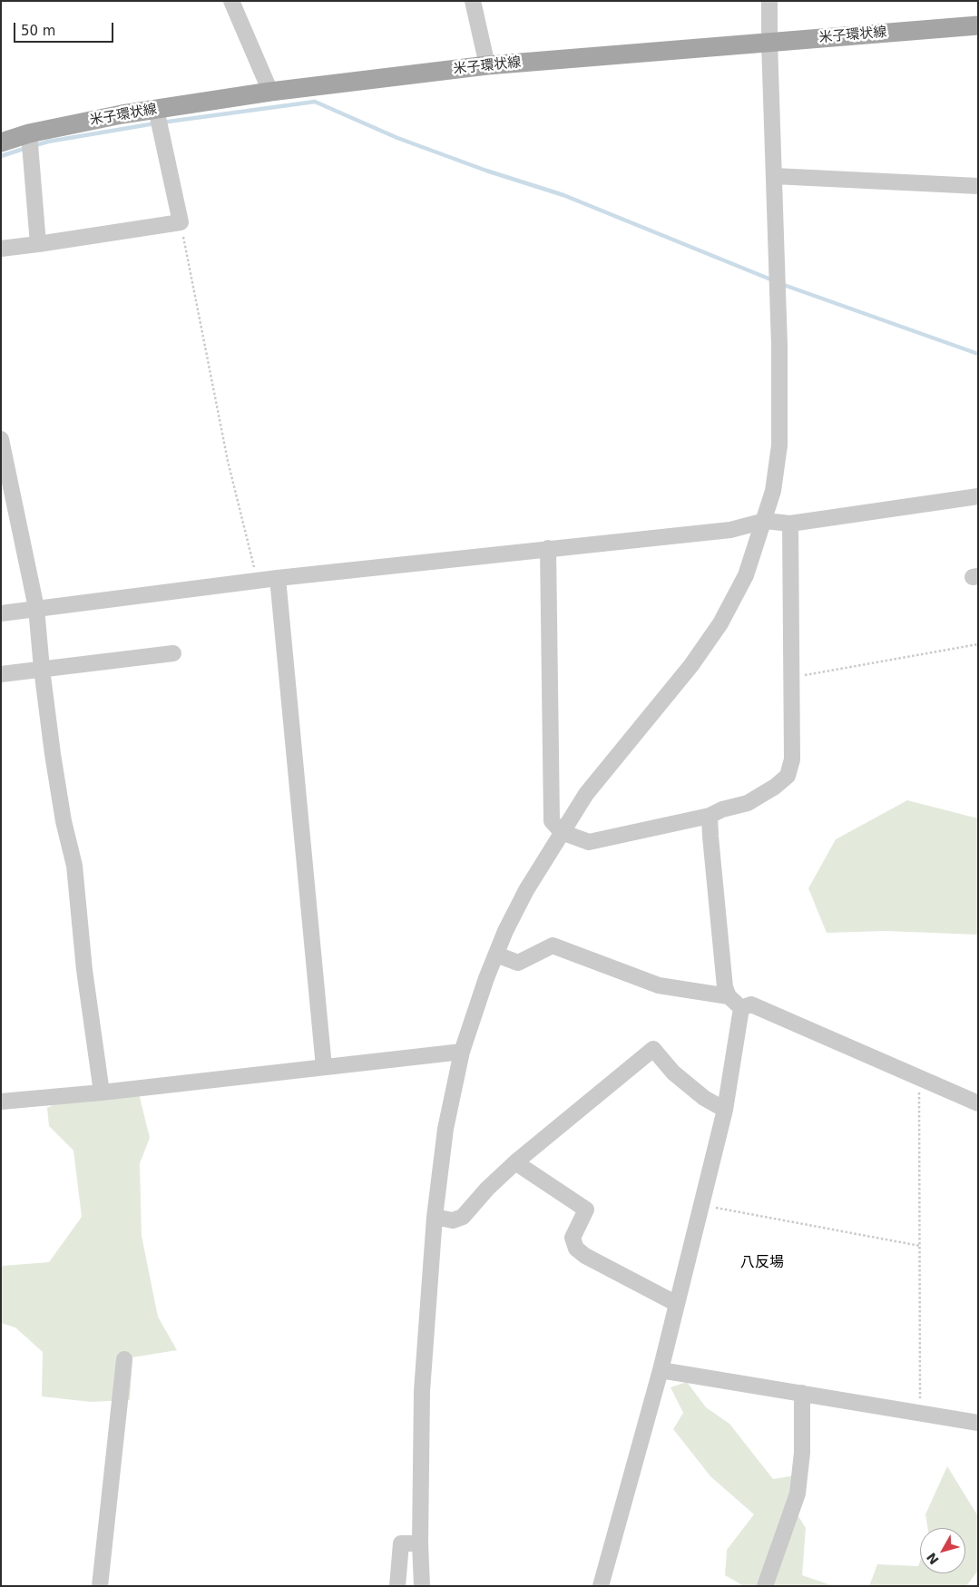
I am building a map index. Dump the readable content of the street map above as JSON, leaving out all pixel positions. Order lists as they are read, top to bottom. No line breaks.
{"streets":{"main road":["米子環状線"]},"districts":["八反場"],"scale_bar":"50 m","north":"bottom left"}
